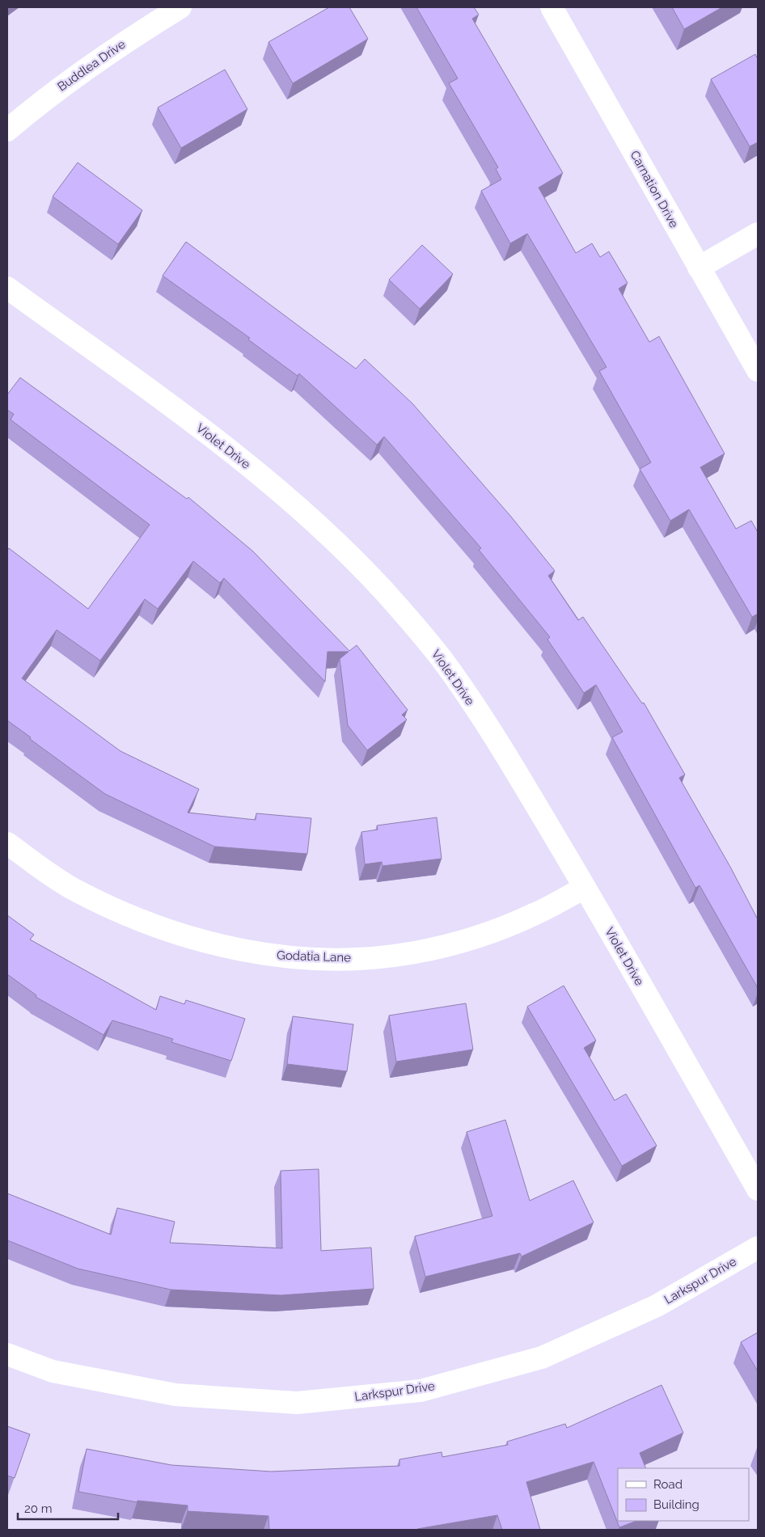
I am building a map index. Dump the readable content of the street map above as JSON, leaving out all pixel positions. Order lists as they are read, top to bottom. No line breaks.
{"streets":{"street":["Buddlea Drive","Carnation Drive","Violet Drive","Godatia Lane","Larkspur Drive"]},"crossings":[["Violet Drive","Godatia Lane"]],"legend":["Road","Building"],"scale_bar":"20 m"}
